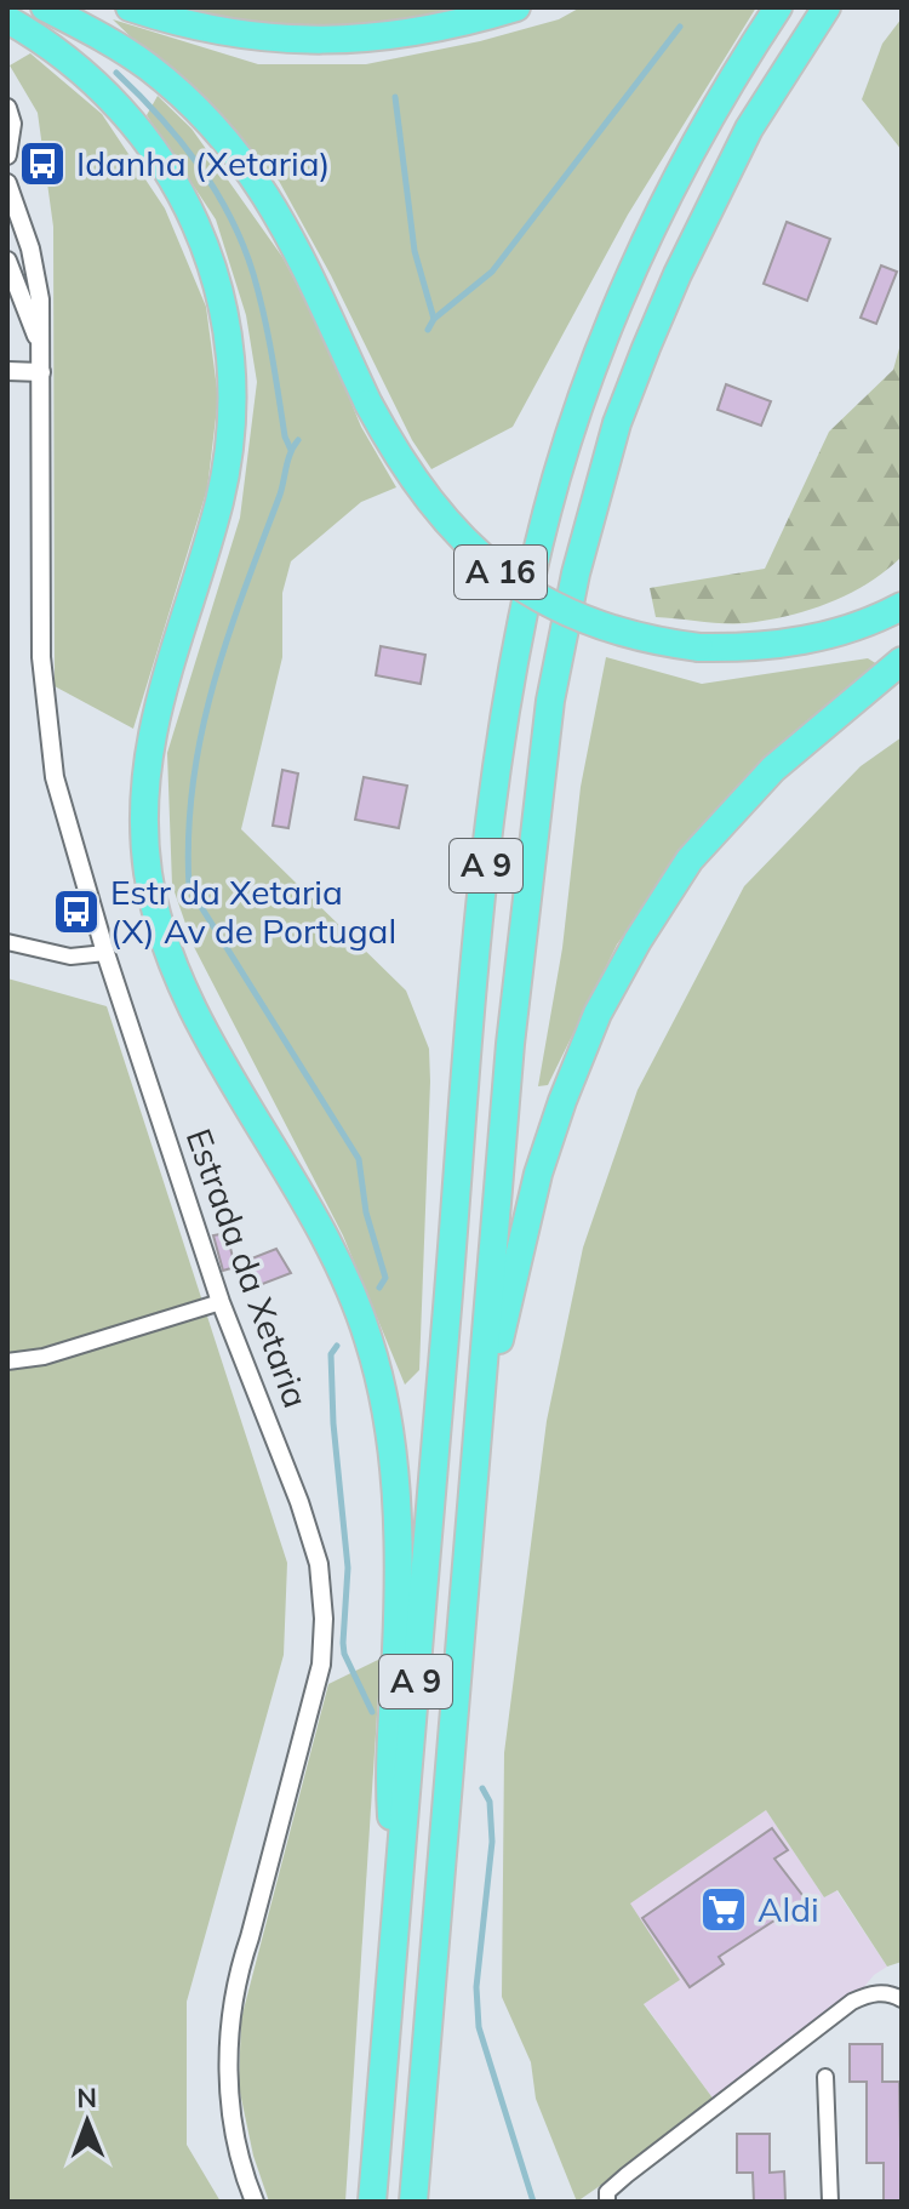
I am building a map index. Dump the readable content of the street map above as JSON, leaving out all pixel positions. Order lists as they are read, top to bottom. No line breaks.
{"streets":{"highway":["A 16","A 9"],"street":["Estrada da Xetaria"]},"places":{"bus stop":["Idanha (Xetaria)","Estr da Xetaria (X) Av de Portugal"],"supermarket":["Aldi"]},"north":"top"}
